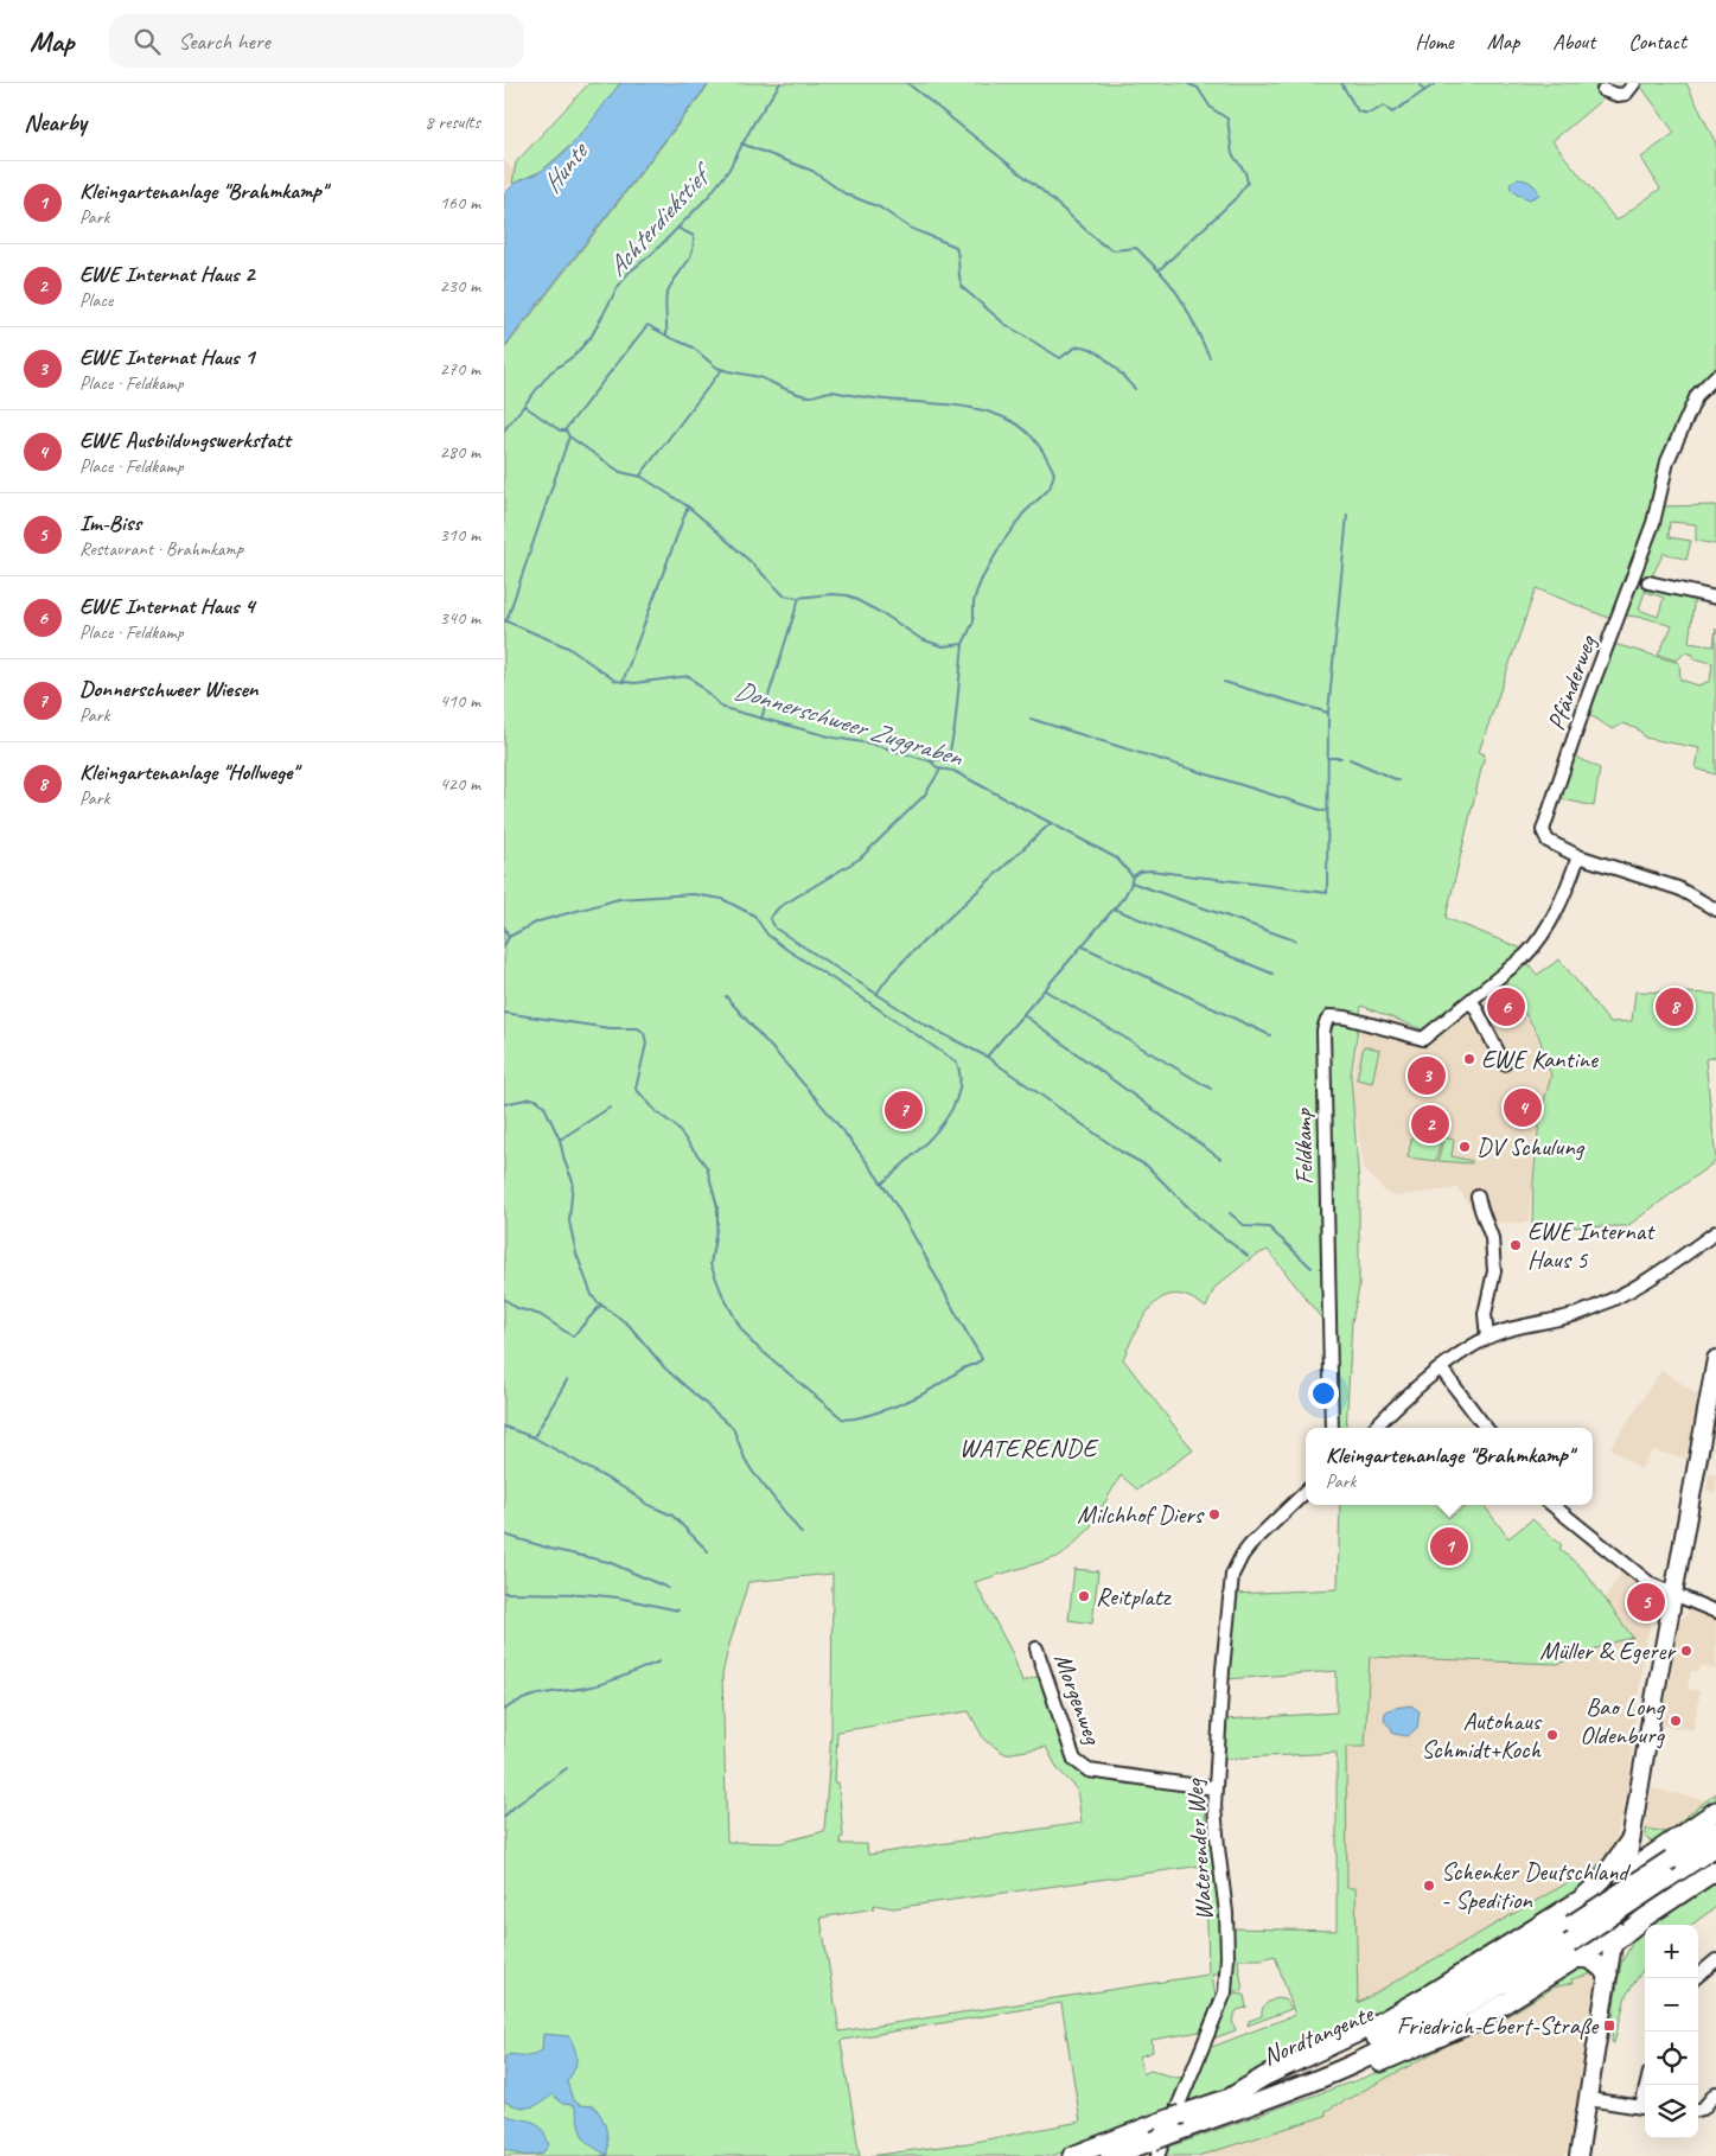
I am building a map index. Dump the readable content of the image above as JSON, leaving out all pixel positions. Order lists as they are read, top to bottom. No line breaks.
{"streets":{"highway":["Nordtangente"],"street":["Pfänderweg","Feldkamp","Morgenweg","Waterender Weg"]},"crossings":[["Pfänderweg","Feldkamp"],["Morgenweg","Waterender Weg"],["Waterender Weg","Nordtangente"]],"districts":["WATERENDE"],"water":["Hunte","Achterdiekstief","Donnerschweer Zuggraben"],"places":{"other":["EWE Kantine","DV Schulung","EWE Internat Haus 5","Milchhof Diers","Reitplatz","Müller & Egerer","Bao Long Oldenburg","Autohaus Schmidt+Koch","Schenker Deutschland - Spedition"],"transit":["Friedrich-Ebert-Straße"]},"page":{"header":"Map","search":"Search here","nav":["Home","Map","About","Contact"],"heading":["Nearby","8 results"],"list":[{"mark":"1","name":"Kleingartenanlage \"Brahmkamp\"","note":"Park","value":"160 m"},{"mark":"2","name":"EWE Internat Haus 2","note":"Place","value":"230 m"},{"mark":"3","name":"EWE Internat Haus 1","note":"Place · Feldkamp","value":"270 m"},{"mark":"4","name":"EWE Ausbildungswerkstatt","note":"Place · Feldkamp","value":"280 m"},{"mark":"5","name":"Im-Biss","note":"Restaurant · Brahmkamp","value":"310 m"},{"mark":"6","name":"EWE Internat Haus 4","note":"Place · Feldkamp","value":"340 m"},{"mark":"7","name":"Donnerschweer Wiesen","note":"Park","value":"410 m"},{"mark":"8","name":"Kleingartenanlage \"Hollwege\"","note":"Park","value":"420 m"}],"pins":["6","8","3","4","7","2","1","5"],"popup":["Kleingartenanlage \"Brahmkamp\"","Park"],"map_buttons":["+","−"]}}
